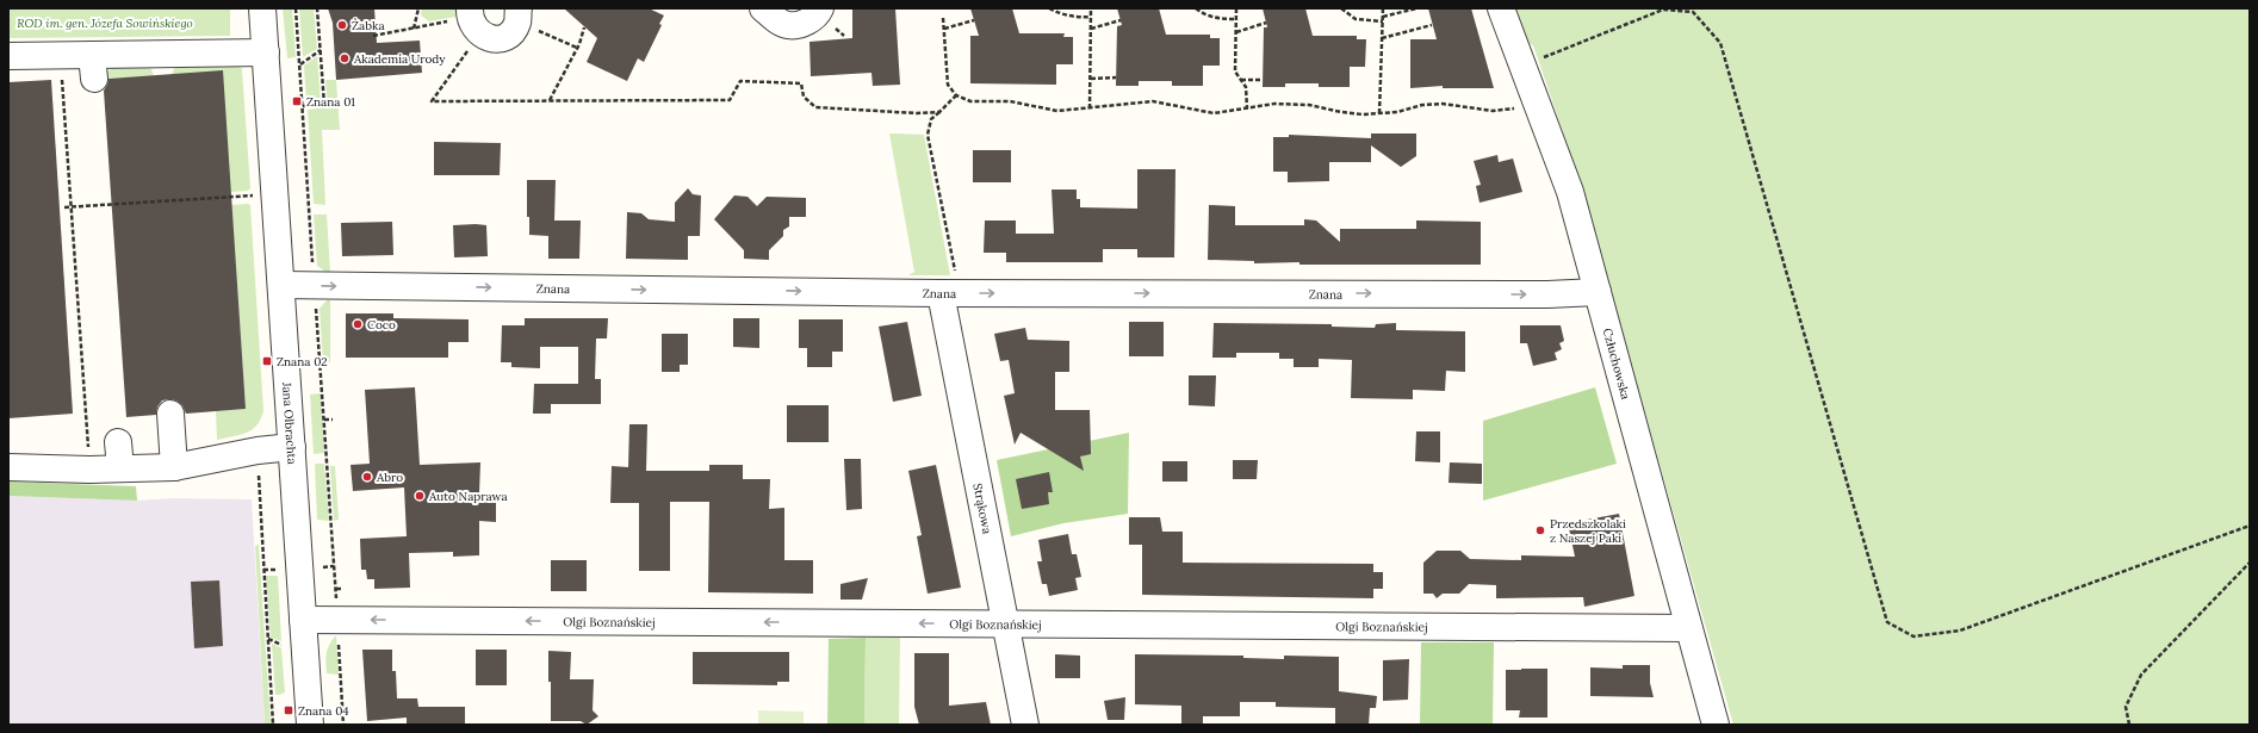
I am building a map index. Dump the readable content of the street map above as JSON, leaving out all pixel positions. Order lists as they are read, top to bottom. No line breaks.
{"streets":{"street":["Znana","Człuchowska","Jana Olbrachta","Strąkowa","Olgi Boznańskiej"]},"crossings":[["Znana","Człuchowska"],["Znana","Jana Olbrachta"],["Znana","Strąkowa"],["Człuchowska","Olgi Boznańskiej"],["Jana Olbrachta","Olgi Boznańskiej"],["Strąkowa","Olgi Boznańskiej"]],"one_way":["Znana","Olgi Boznańskiej"],"parks":["ROD im. gen. Józefa Sowińskiego"],"places":{"other":["Żabka","Akademia Urody","Coco","Abro","Auto Naprawa","Przedszkolaki z Naszej Paki"],"transit":["Znana 01","Znana 02","Znana 04"]}}
